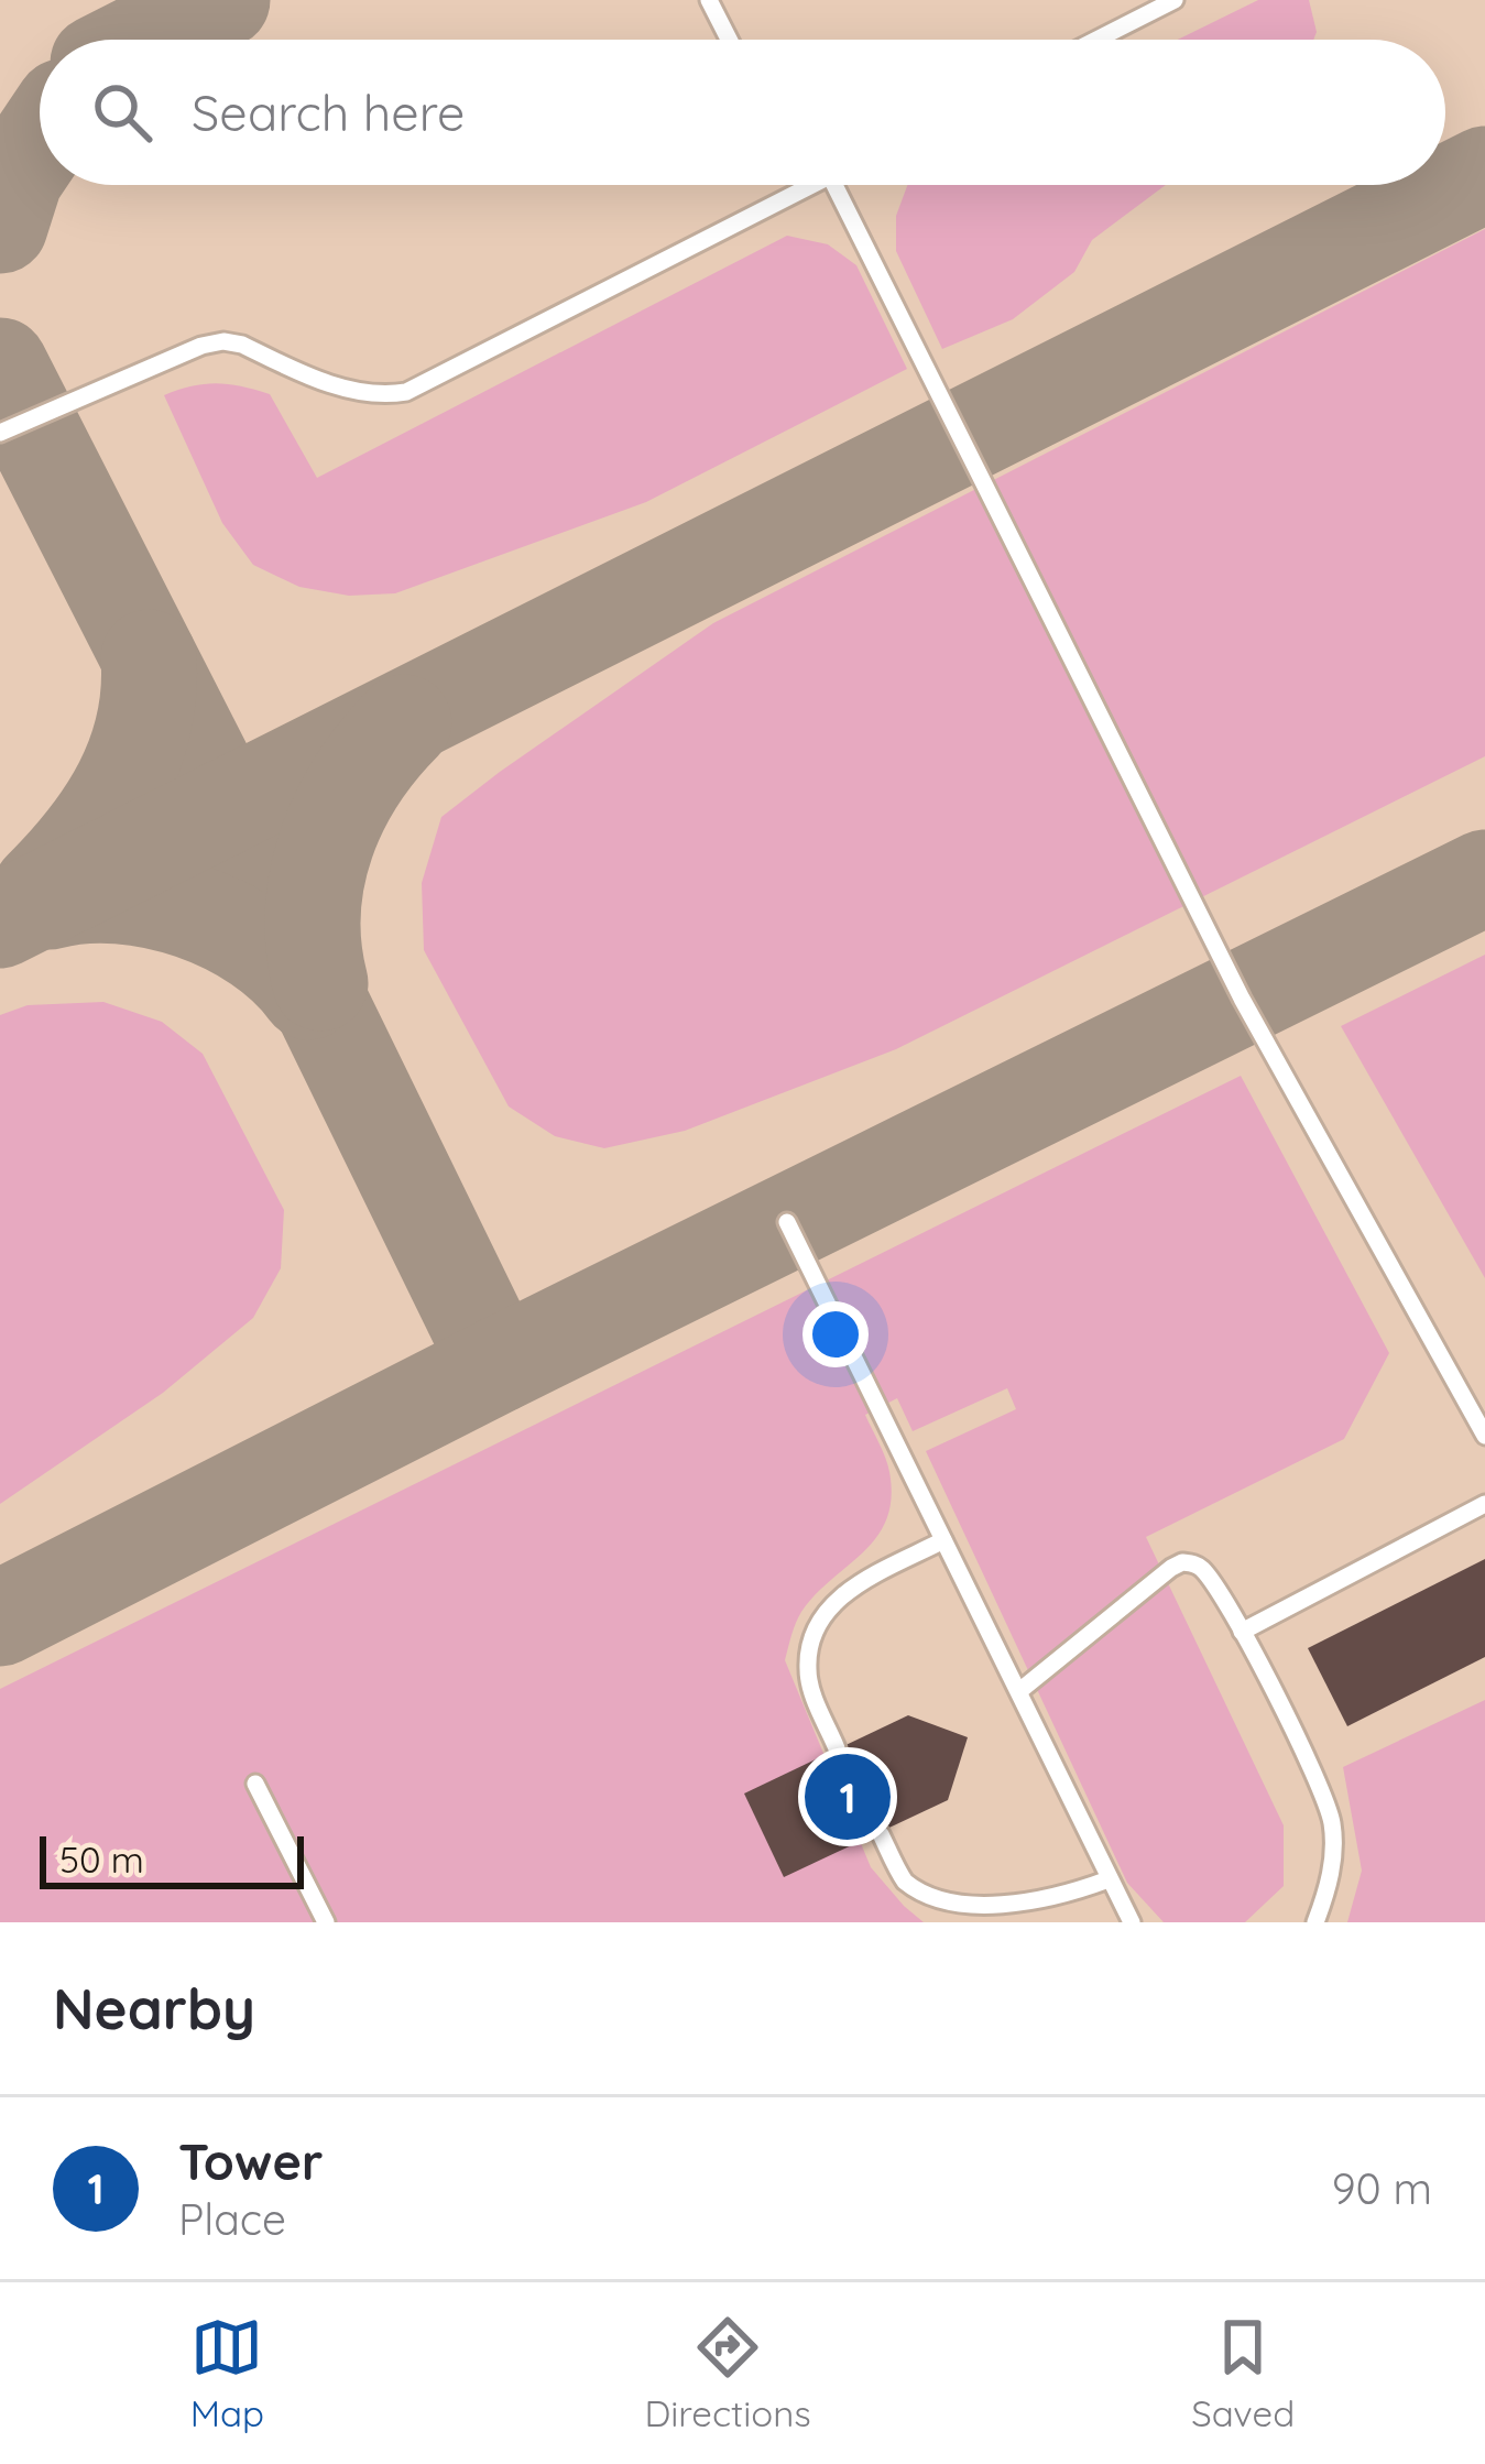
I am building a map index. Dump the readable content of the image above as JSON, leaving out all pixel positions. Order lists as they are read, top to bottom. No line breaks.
{"scale_bar":"50 m","page":{"search":"Search here","pins":"1","scale":"50 m","heading":"Nearby","list":[{"mark":"1","name":"Tower","note":"Place","value":"90 m"}],"nav":["Map","Directions","Saved"]}}
